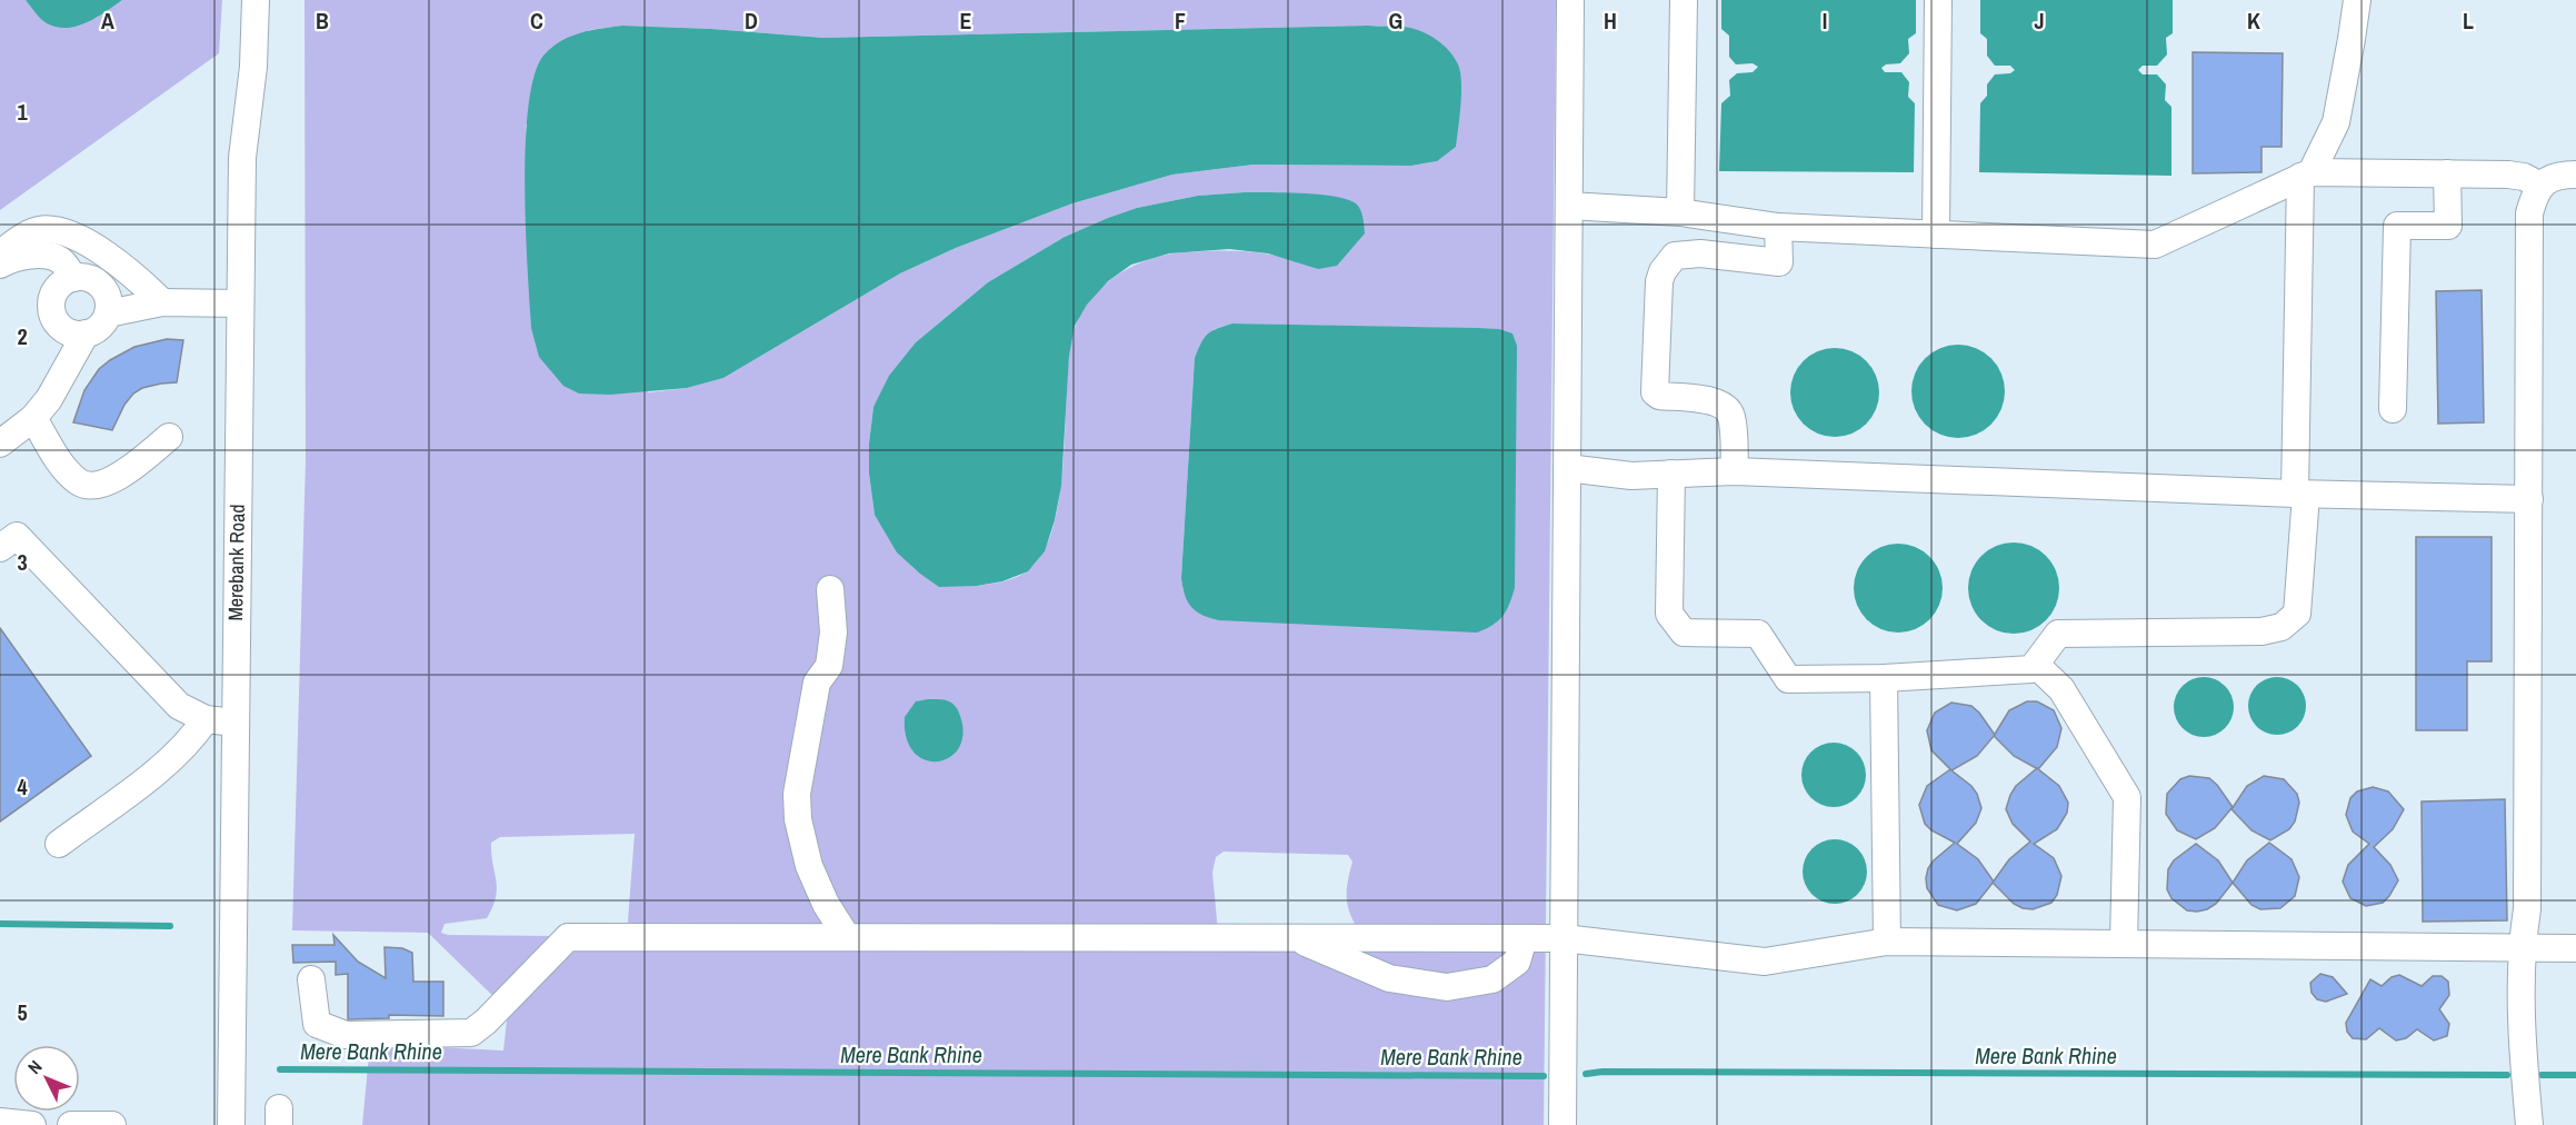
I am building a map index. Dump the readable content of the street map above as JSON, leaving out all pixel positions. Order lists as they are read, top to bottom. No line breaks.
{"streets":{"street":["Merebank Road"]},"water":["Mere Bank Rhine"],"north":"top left","grid":{"columns":["A","B","C","D","E","F","G","H","I","J","K","L"],"rows":["1","2","3","4","5"]}}
